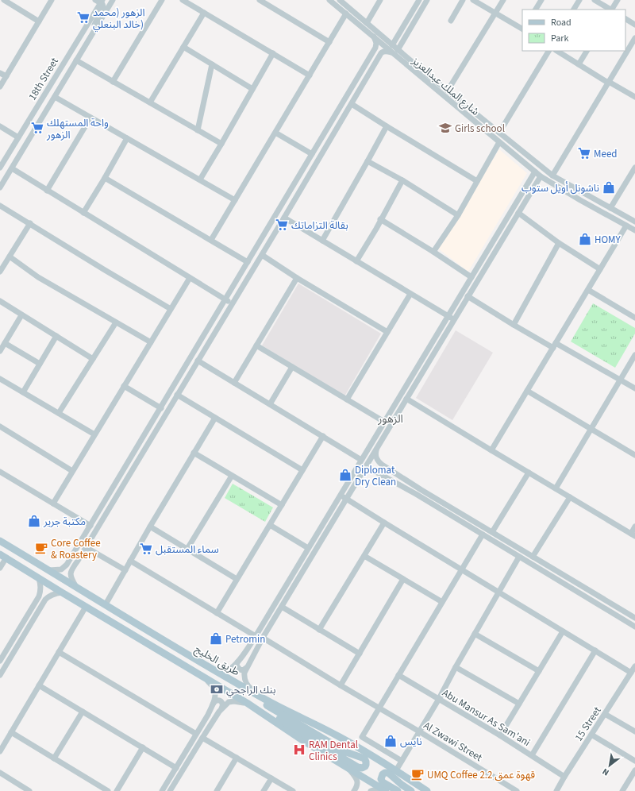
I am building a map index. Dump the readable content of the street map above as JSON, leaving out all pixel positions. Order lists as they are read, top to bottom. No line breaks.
{"streets":{"main road":["طريق الخليج"],"street":["18th Street","شارع الملك عبدالعزيز","Abu Mansur As Sam'ani","15 Street","Al Zwawi Street"]},"crossings":[["Abu Mansur As Sam'ani","15 Street"]],"districts":["الزهور"],"places":{"supermarket":["الزهور (محمد خالد البنعلي)","واحة المستهلك الزهور","Meed","بقالة التزاماتك","سماء المستقبل"],"school or university":["Girls school"],"shop":["ناشونل أويل ستوب","HOMY","Diplomat Dry Clean","مكتبة جرير","Petromin","نايس"],"cafe":["Core Coffee & Roastery","UMQ Coffee 2.2 قهوة عمق"],"bank":["بنك الراجحي"],"hospital":["RAM Dental Clinics"]},"legend":["Road","Park"],"north":"bottom left"}
